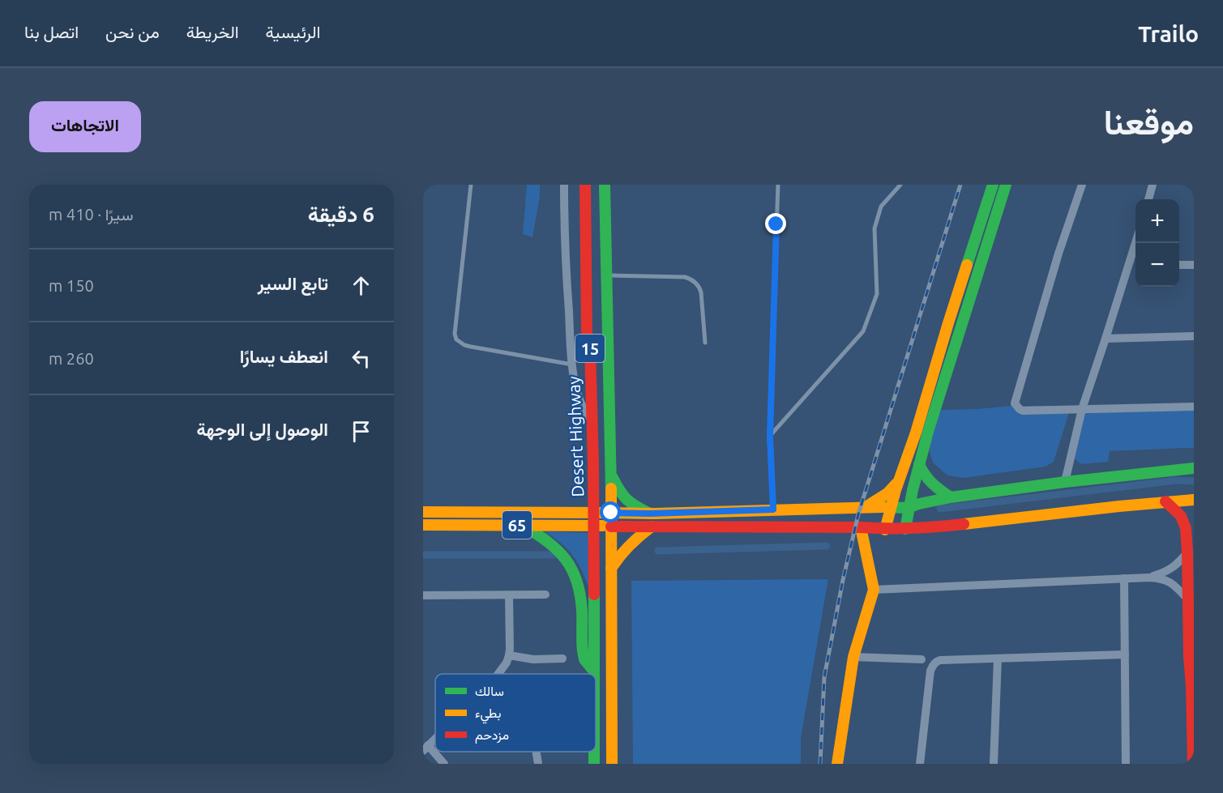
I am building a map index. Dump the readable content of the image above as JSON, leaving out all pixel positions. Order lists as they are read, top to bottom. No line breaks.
{"streets":{"main road":["15","Desert Highway","65"]},"crossings":[["15","Desert Highway"],["15","65"],["Desert Highway","65"]],"legend":["سالك","بطيء","مزدحم"],"page":{"header":"Trailo","nav":["الرئيسية","الخريطة","من نحن","اتصل بنا"],"title":"موقعنا","buttons":"الاتجاهات","heading":["6 دقيقة","سيرًا · 410 m"],"map_buttons":["+","−"],"list":[["تابع السير","150 m"],["انعطف يسارًا","260 m"],"الوصول إلى الوجهة"]}}
